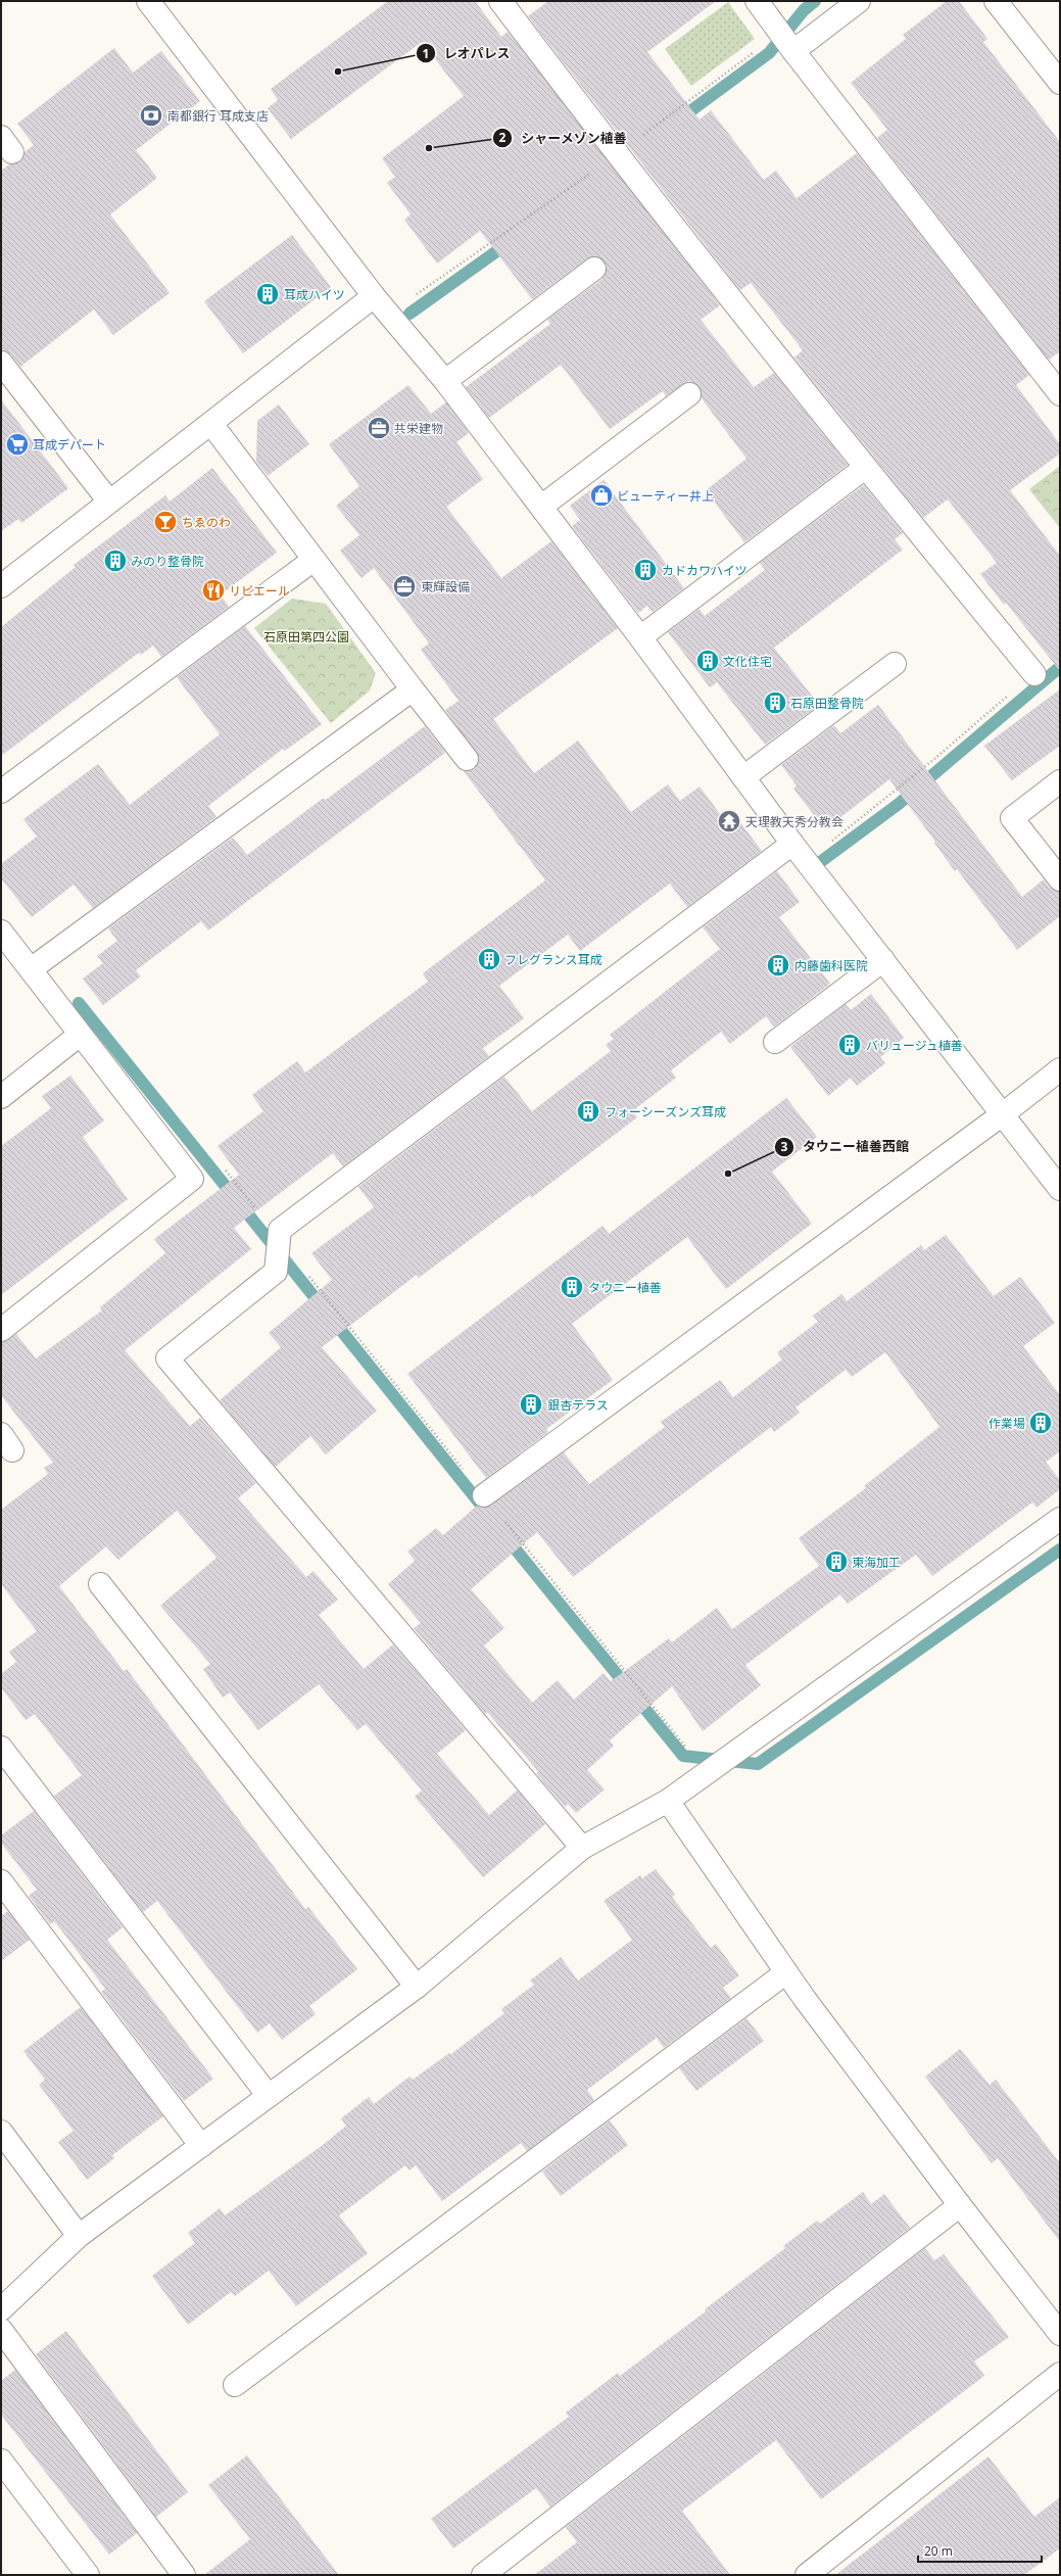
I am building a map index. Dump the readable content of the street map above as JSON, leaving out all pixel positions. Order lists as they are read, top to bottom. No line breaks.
{"parks":["石原田第四公園"],"places":{"other":["レオパレス","シャーメゾン植善","タウニー植善西館"],"bank":["南都銀行 耳成支店"],"building":["耳成ハイツ","みのり整骨院","カドカワハイツ","文化住宅","石原田整骨院","フレグランス耳成","内藤歯科医院","バリュージュ植善","フォーシーズンズ耳成","タウニー植善","銀杏テラス","作業場","東海加工"],"office":["共栄建物","東輝設備"],"supermarket":["耳成デパート"],"shop":["ビューティー井上"],"bar":["ちゑのわ"],"restaurant":["リビエール"],"temple":["天理教天秀分教会"]},"scale_bar":"20 m"}
